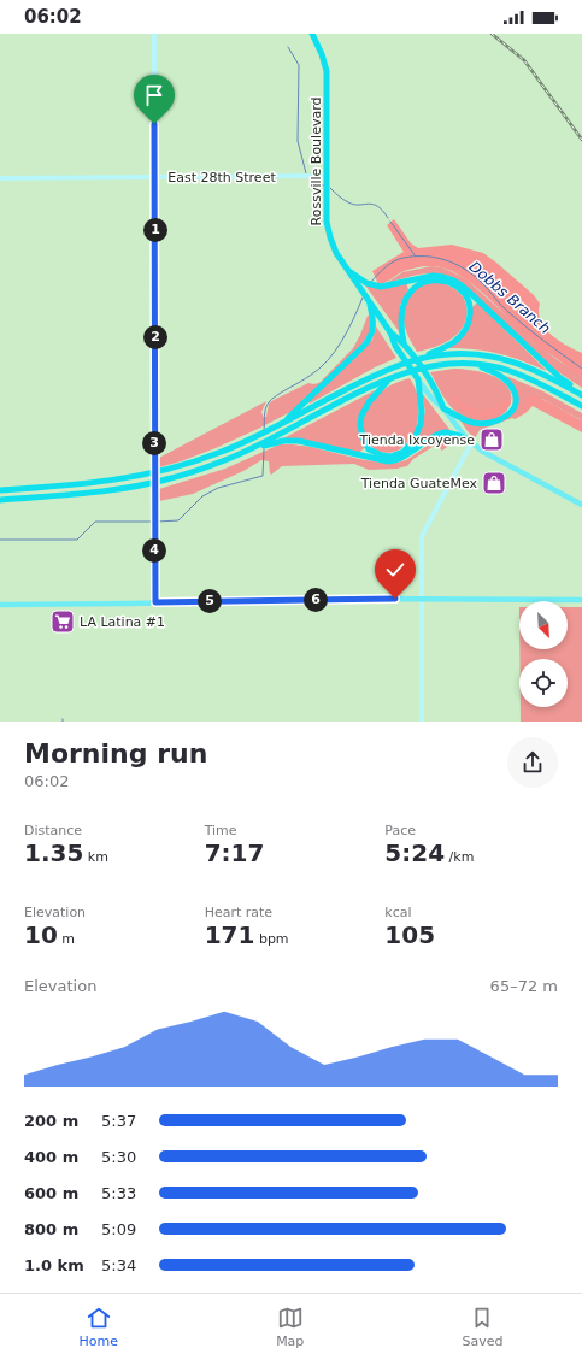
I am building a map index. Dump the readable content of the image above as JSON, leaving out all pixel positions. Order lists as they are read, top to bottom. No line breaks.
{"streets":{"highway":["Rossville Boulevard"],"street":["East 28th Street"]},"crossings":[["Rossville Boulevard","East 28th Street"]],"water":["Dobbs Branch"],"places":{"shop":["Tienda Ixcoyense","Tienda GuateMex"],"supermarket":["LA Latina #1"]},"north":"bottom right","page":{"status":"06:02","pins":["1","2","3","4","6","5"],"heading":["Morning run","06:02"],"stats":[["Distance","1.35 km"],["Time","7:17"],["Pace","5:24 /km"],["Elevation","10 m"],["Heart rate","171 bpm"],["kcal","105"]],"chart":["Elevation","65–72 m"],"list":[{"name":"200 m","note":"5:37"},{"name":"400 m","note":"5:30"},{"name":"600 m","note":"5:33"},{"name":"800 m","note":"5:09"},{"name":"1.0 km","note":"5:34"}],"tabs":["Home","Map","Saved"]}}
